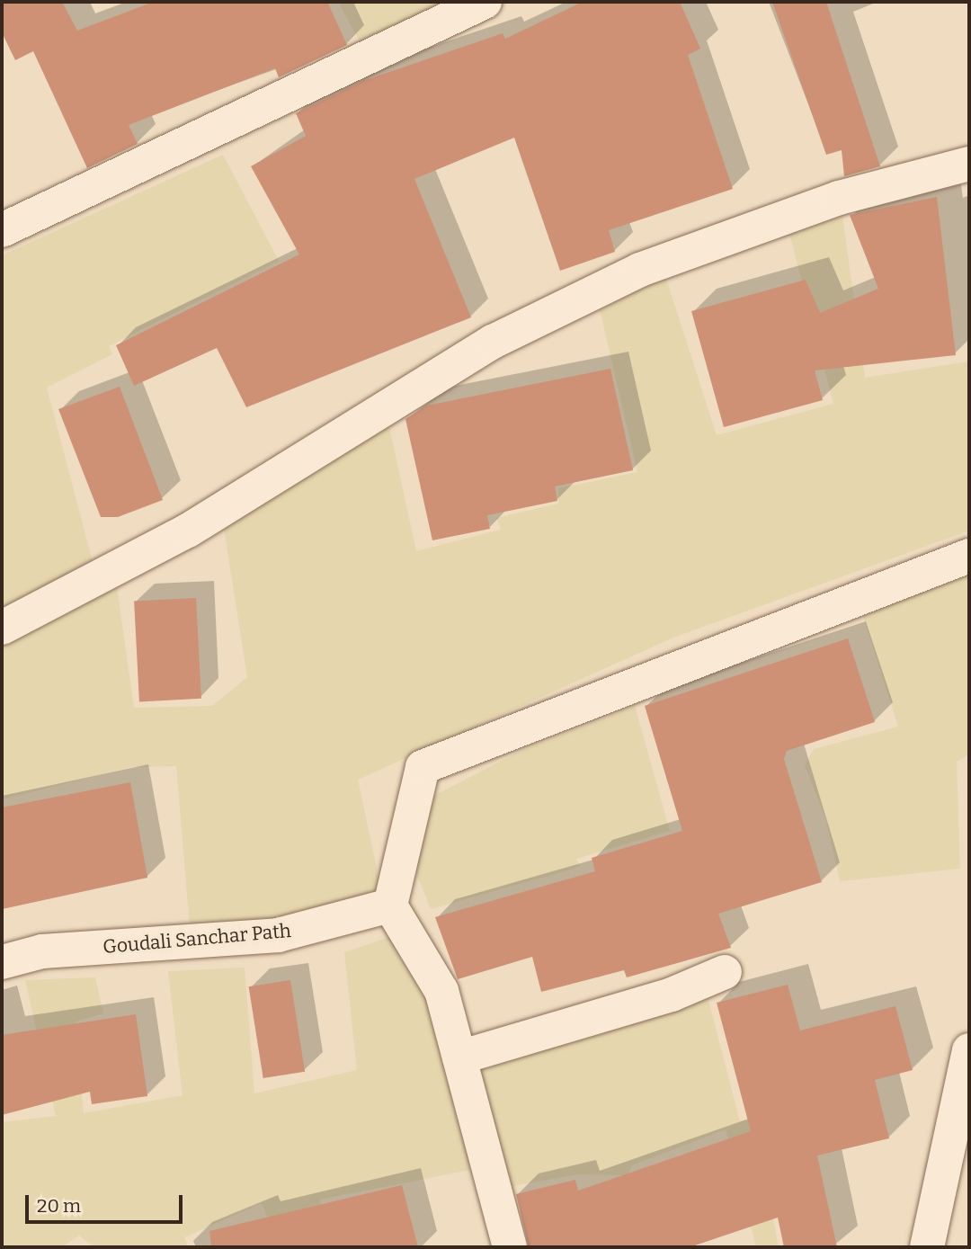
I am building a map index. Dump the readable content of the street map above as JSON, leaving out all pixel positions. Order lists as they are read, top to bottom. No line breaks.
{"streets":{"street":["Goudali Sanchar Path"]},"scale_bar":"20 m"}
